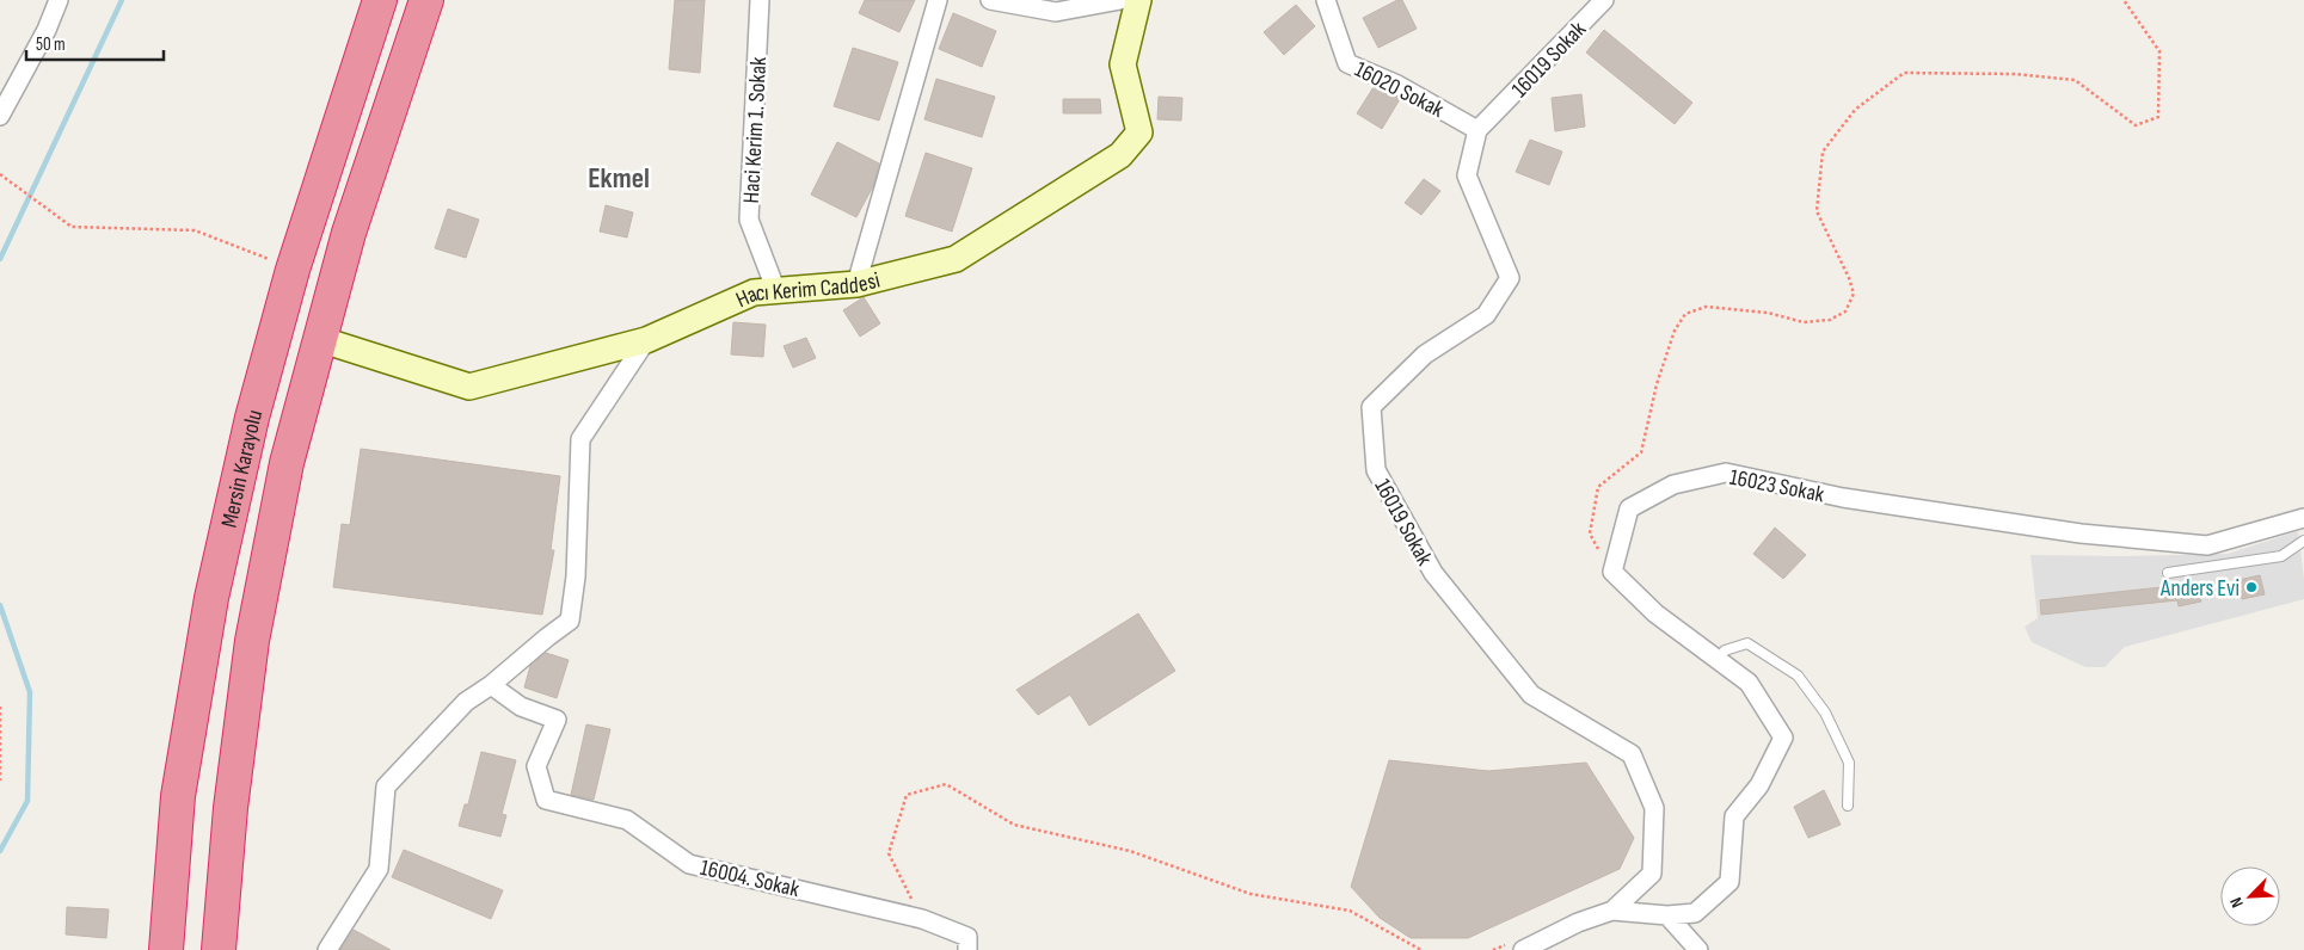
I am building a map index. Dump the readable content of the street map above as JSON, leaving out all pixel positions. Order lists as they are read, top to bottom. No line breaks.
{"streets":{"highway":["Mersin Karayolu"],"street":["16019 Sokak","16020 Sokak","Haci Kerim 1. Sokak","Hacı Kerim Caddesi","16023 Sokak","16004. Sokak"]},"crossings":[["16019 Sokak","16020 Sokak"],["Haci Kerim 1. Sokak","Hacı Kerim Caddesi"],["Hacı Kerim Caddesi","Mersin Karayolu"]],"districts":["Ekmel"],"places":["Anders Evi"],"scale_bar":"50 m","north":"bottom left"}
